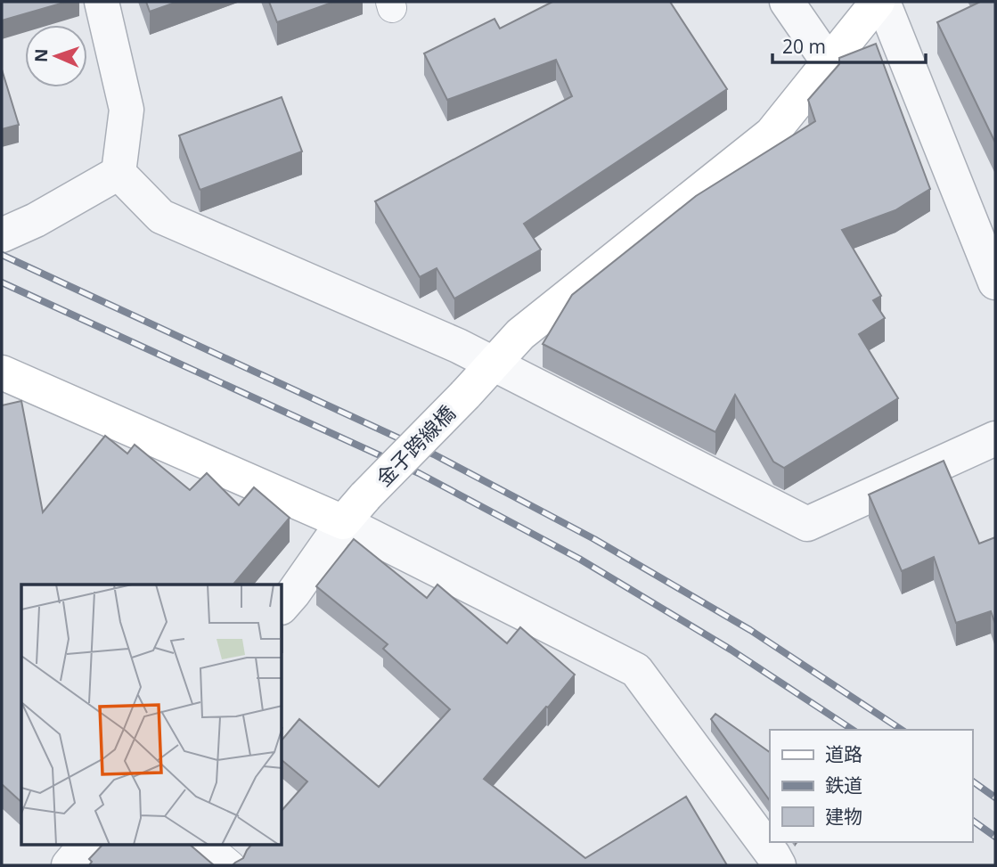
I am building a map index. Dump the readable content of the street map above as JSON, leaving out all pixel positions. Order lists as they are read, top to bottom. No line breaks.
{"streets":{"street":["金子跨線橋"]},"legend":["道路","鉄道","建物"],"scale_bar":"20 m","north":"left"}
